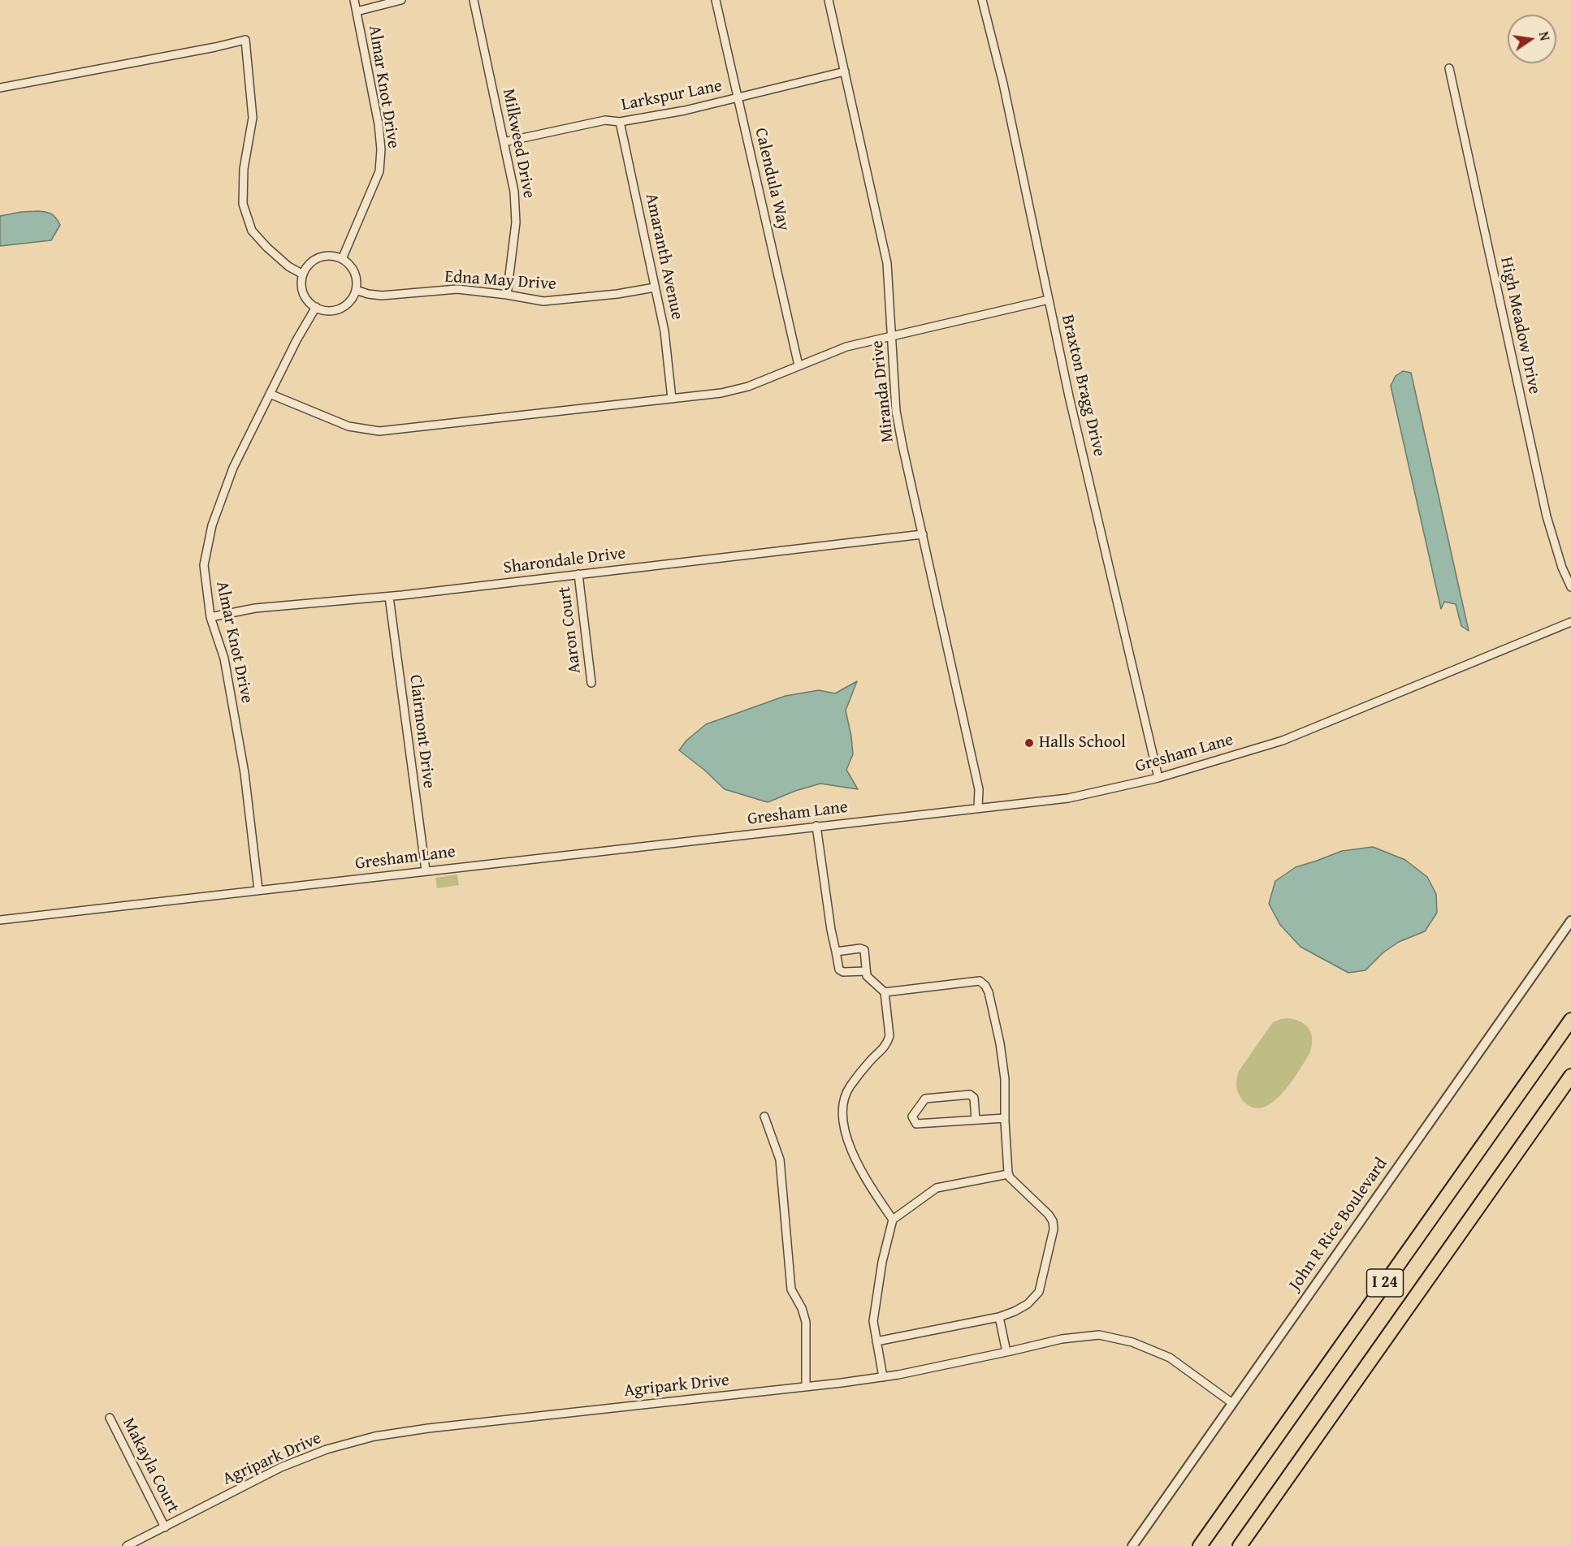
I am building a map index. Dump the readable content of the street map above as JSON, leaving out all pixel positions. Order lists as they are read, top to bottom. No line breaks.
{"streets":{"highway":["I 24"],"street":["Almar Knot Drive","Larkspur Lane","Milkweed Drive","Calendula Way","Amaranth Avenue","Edna May Drive","High Meadow Drive","Braxton Bragg Drive","Miranda Drive","Sharondale Drive","Aaron Court","Clairmont Drive","Gresham Lane","John R Rice Boulevard","Agripark Drive","Makayla Court"]},"crossings":[["Almar Knot Drive","Edna May Drive"],["Almar Knot Drive","Sharondale Drive"],["Almar Knot Drive","Gresham Lane"],["Larkspur Lane","Milkweed Drive"],["Larkspur Lane","Calendula Way"],["Larkspur Lane","Amaranth Avenue"],["Larkspur Lane","Miranda Drive"],["Milkweed Drive","Edna May Drive"],["Amaranth Avenue","Edna May Drive"],["Braxton Bragg Drive","Gresham Lane"],["Miranda Drive","Sharondale Drive"],["Miranda Drive","Gresham Lane"],["Sharondale Drive","Aaron Court"],["Sharondale Drive","Clairmont Drive"],["Clairmont Drive","Gresham Lane"],["John R Rice Boulevard","Agripark Drive"],["Agripark Drive","Makayla Court"]],"places":["Halls School"],"north":"right"}
